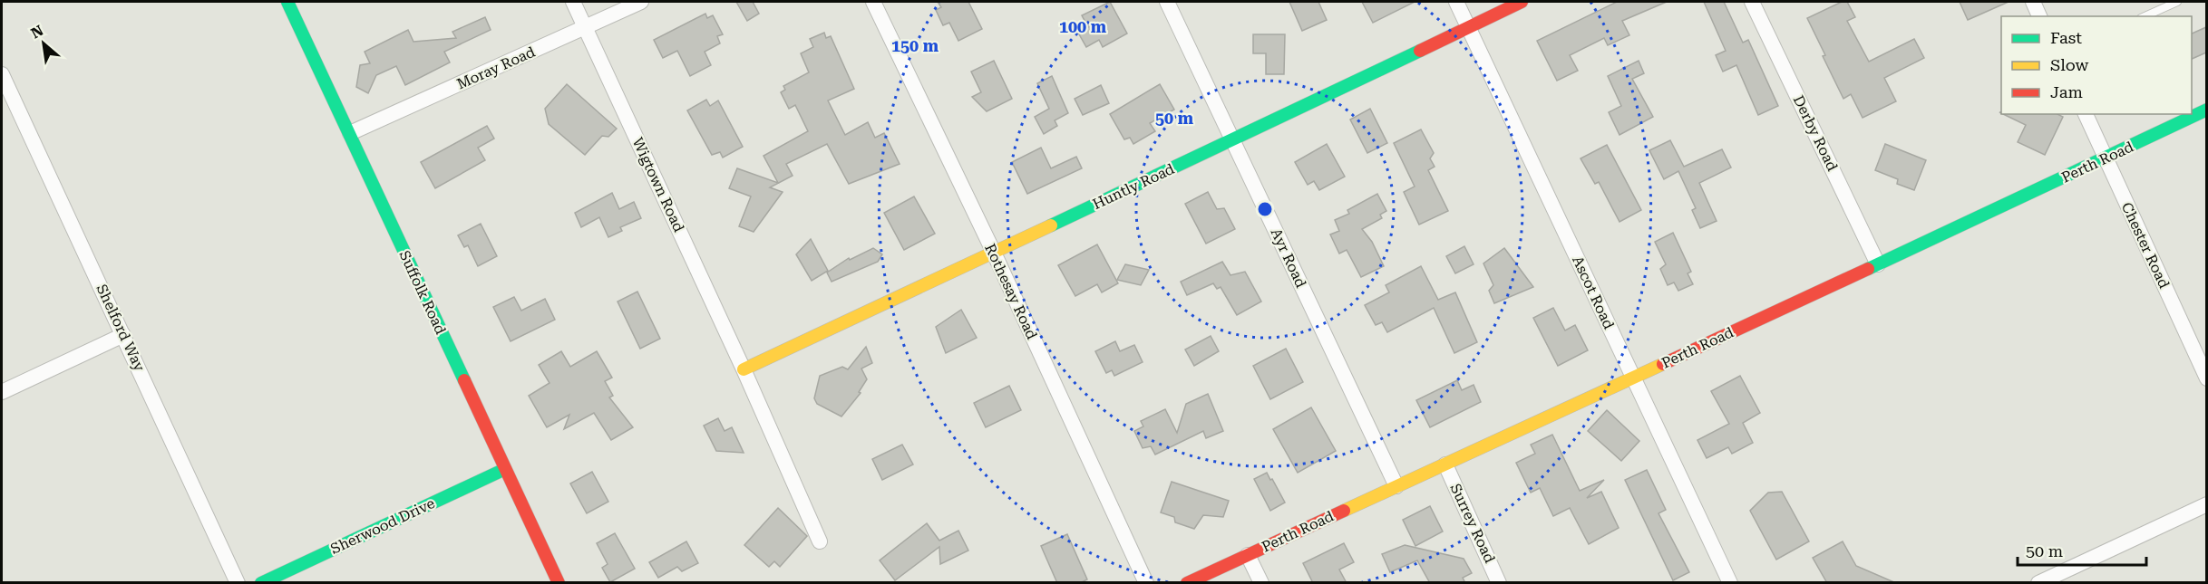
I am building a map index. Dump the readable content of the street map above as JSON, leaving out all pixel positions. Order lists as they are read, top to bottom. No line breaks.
{"streets":{"street":["Moray Road","Derby Road","Perth Road","Wigtown Road","Huntly Road","Chester Road","Ayr Road","Rothesay Road","Suffolk Road","Ascot Road","Shelford Way","Surrey Road","Sherwood Drive"]},"crossings":[["Moray Road","Wigtown Road"],["Moray Road","Suffolk Road"],["Derby Road","Perth Road"],["Perth Road","Chester Road"],["Perth Road","Ayr Road"],["Perth Road","Ascot Road"],["Perth Road","Surrey Road"],["Wigtown Road","Huntly Road"],["Huntly Road","Ayr Road"],["Huntly Road","Rothesay Road"],["Huntly Road","Ascot Road"],["Suffolk Road","Sherwood Drive"]],"legend":["Fast","Slow","Jam"],"scale_bar":"50 m","north":"top left","rings":["100 m","150 m","50 m"]}
